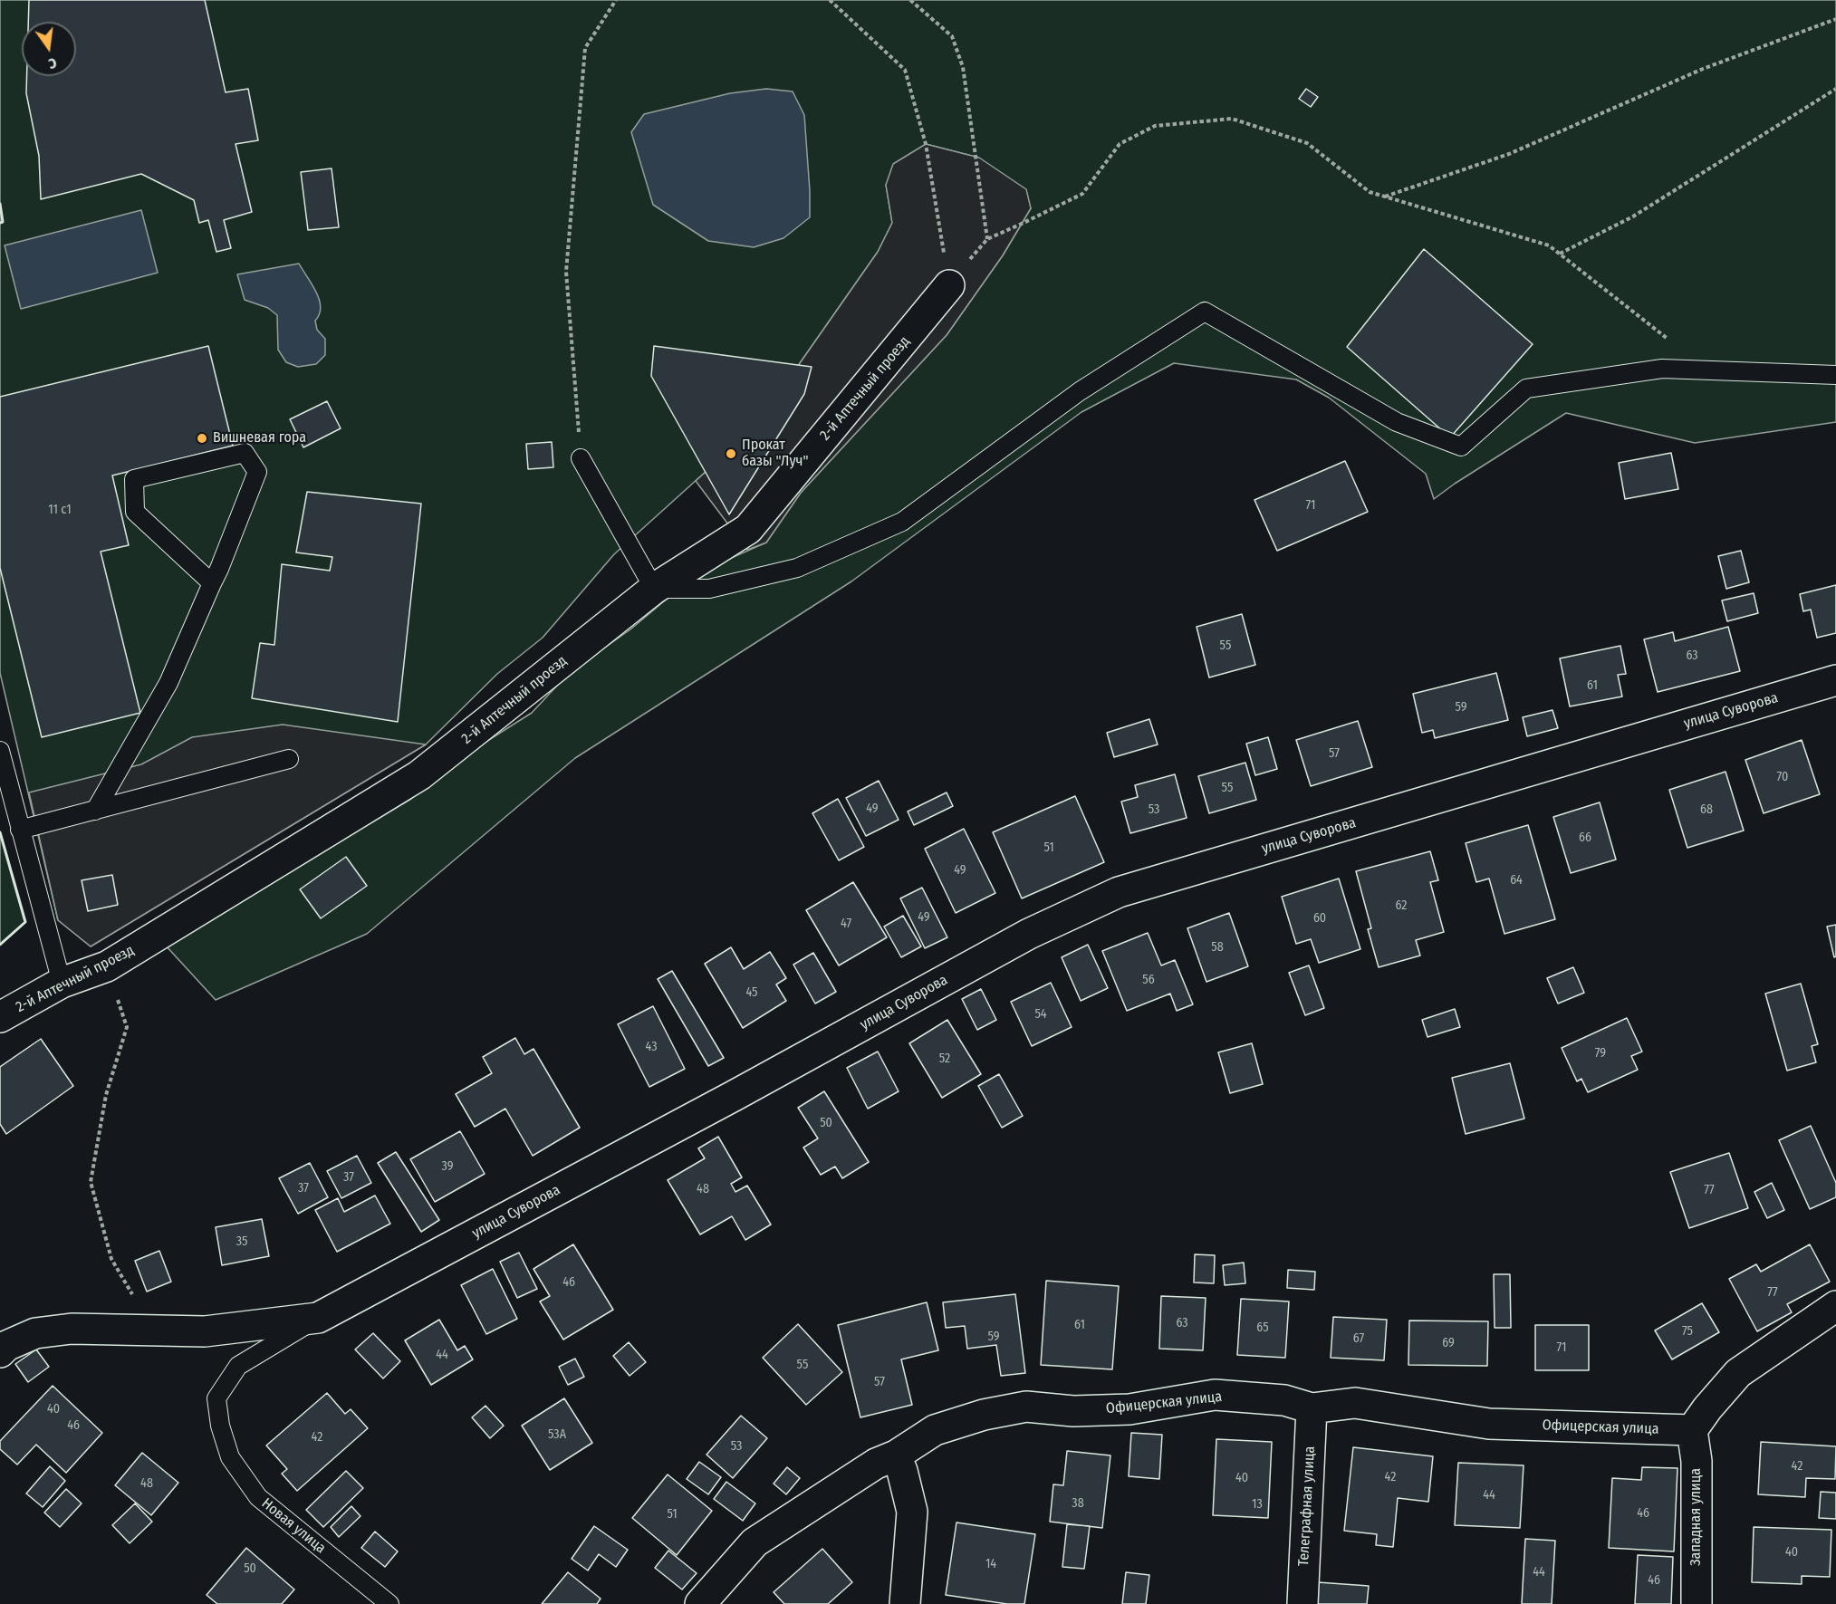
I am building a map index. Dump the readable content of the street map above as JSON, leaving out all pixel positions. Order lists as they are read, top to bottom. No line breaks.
{"streets":{"street":["2-й Аптечный проезд","улица Суворова","Офицерская улица","Телеграфная улица","Западная улица"],"lane":["Новая улица"]},"crossings":[["улица Суворова","Новая улица"],["Офицерская улица","Телеграфная улица"],["Офицерская улица","Западная улица"]],"places":["Вишневая гора","Прокат базы \"Луч\""],"house_numbers":["71","11 с1","55","63","61","59","57","70","55","49","53","68","66","51","49","64","62","49","60","47","58","56","45","54","43","79","52","50","39","37","37","48","77","35","46","77","63","61","65","75","59","67","69","71","44","55","57","40","46","53А","42","53","42","42","40","48","44","38","13","46","51","40","14","50","44","46"],"north":"bottom"}
